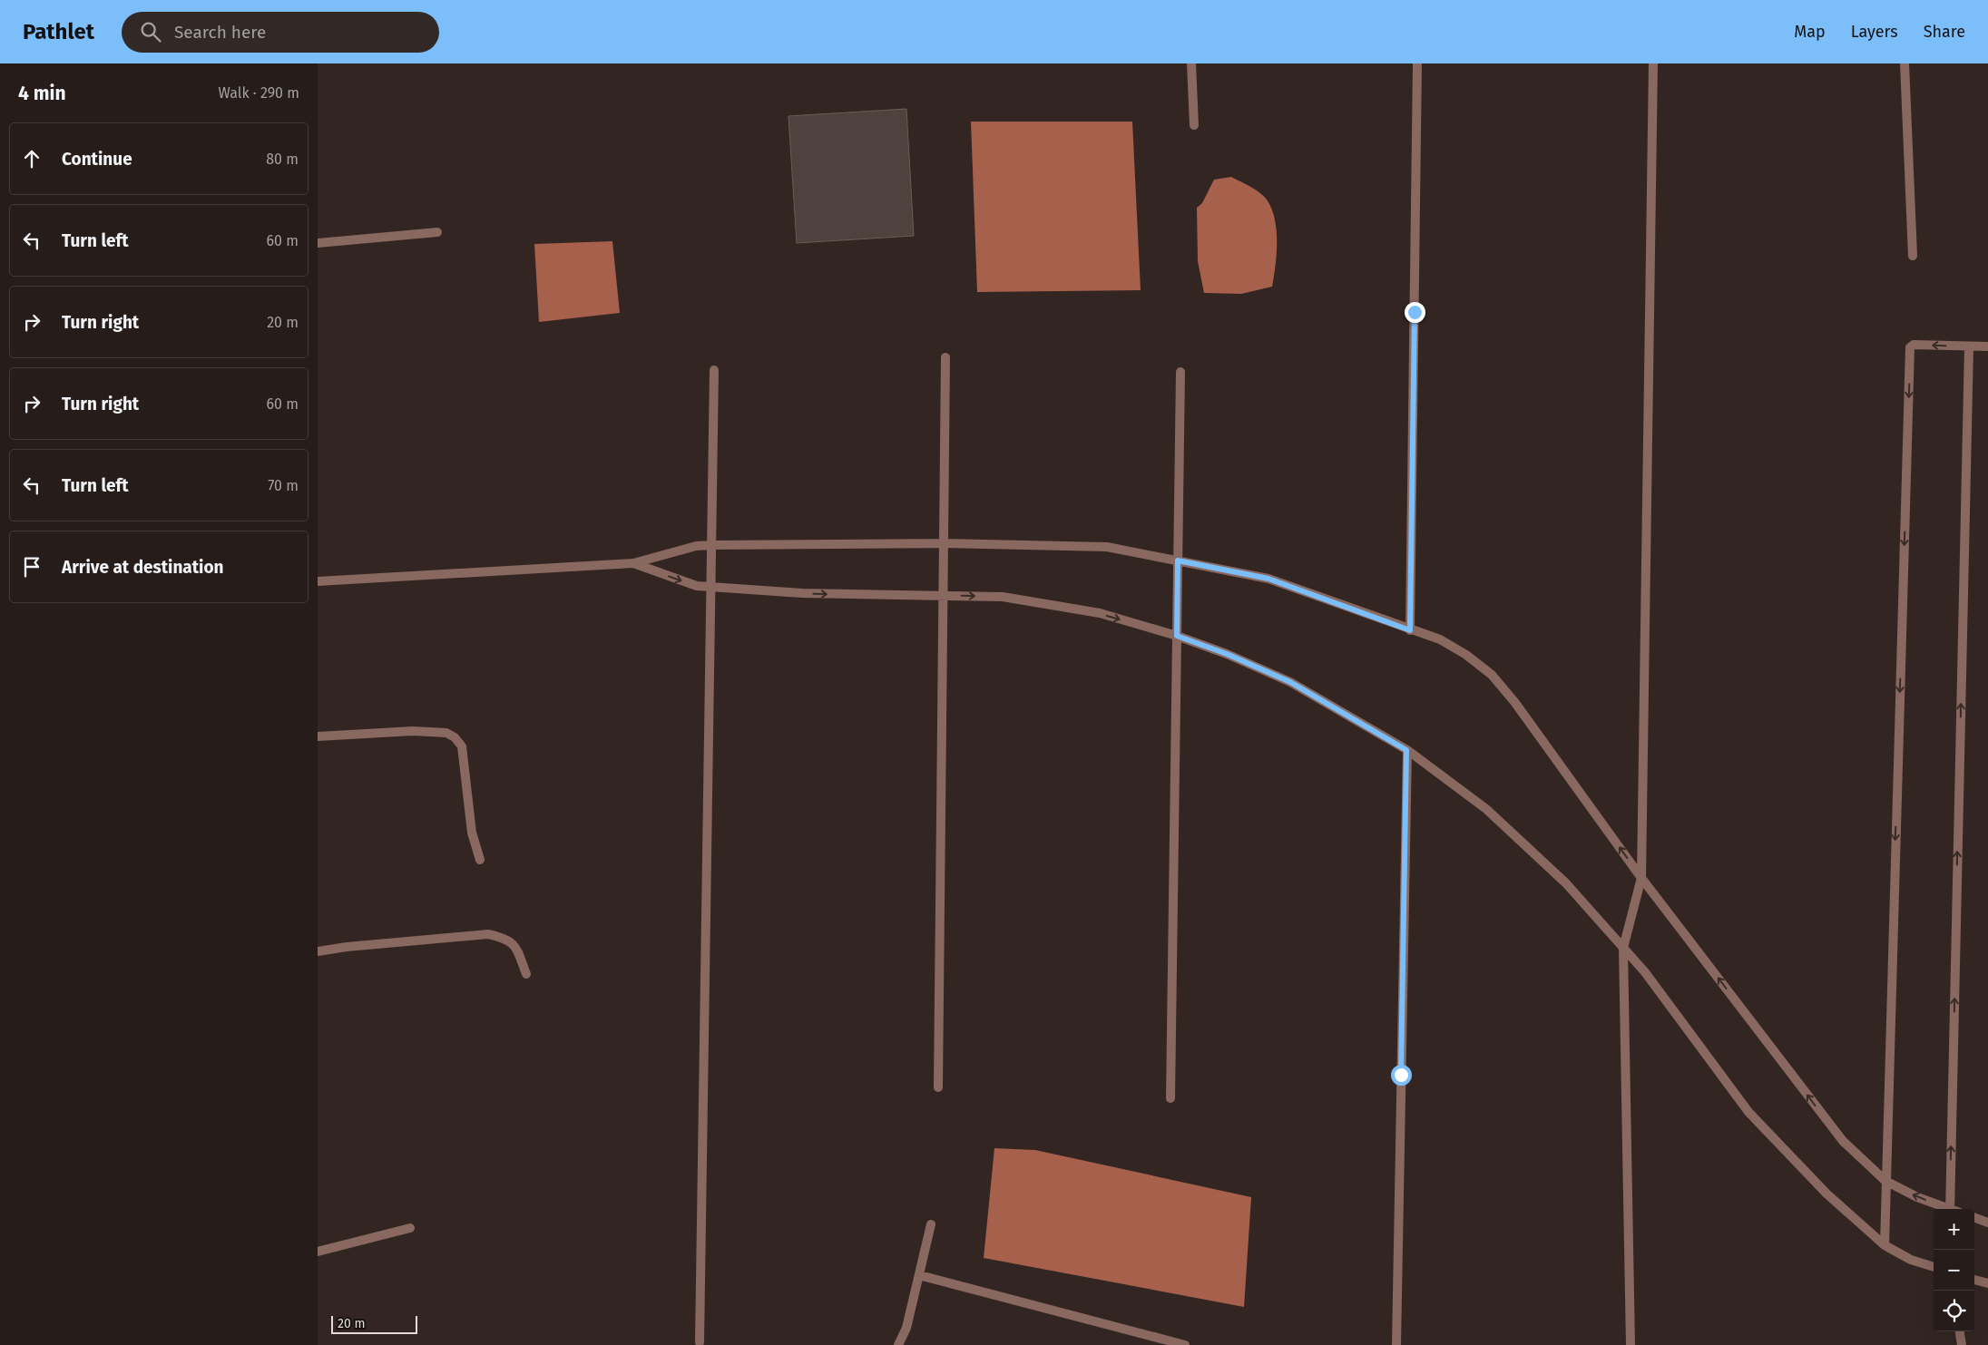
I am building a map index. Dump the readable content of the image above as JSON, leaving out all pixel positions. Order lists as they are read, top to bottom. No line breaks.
{"scale_bar":"20 m","page":{"header":"Pathlet","search":"Search here","nav":["Map","Layers","Share"],"heading":["4 min","Walk · 290 m"],"list":[["Continue","80 m"],["Turn left","60 m"],["Turn right","20 m"],["Turn right","60 m"],["Turn left","70 m"],"Arrive at destination"],"map_buttons":["+","−"],"scale":"20 m"}}
